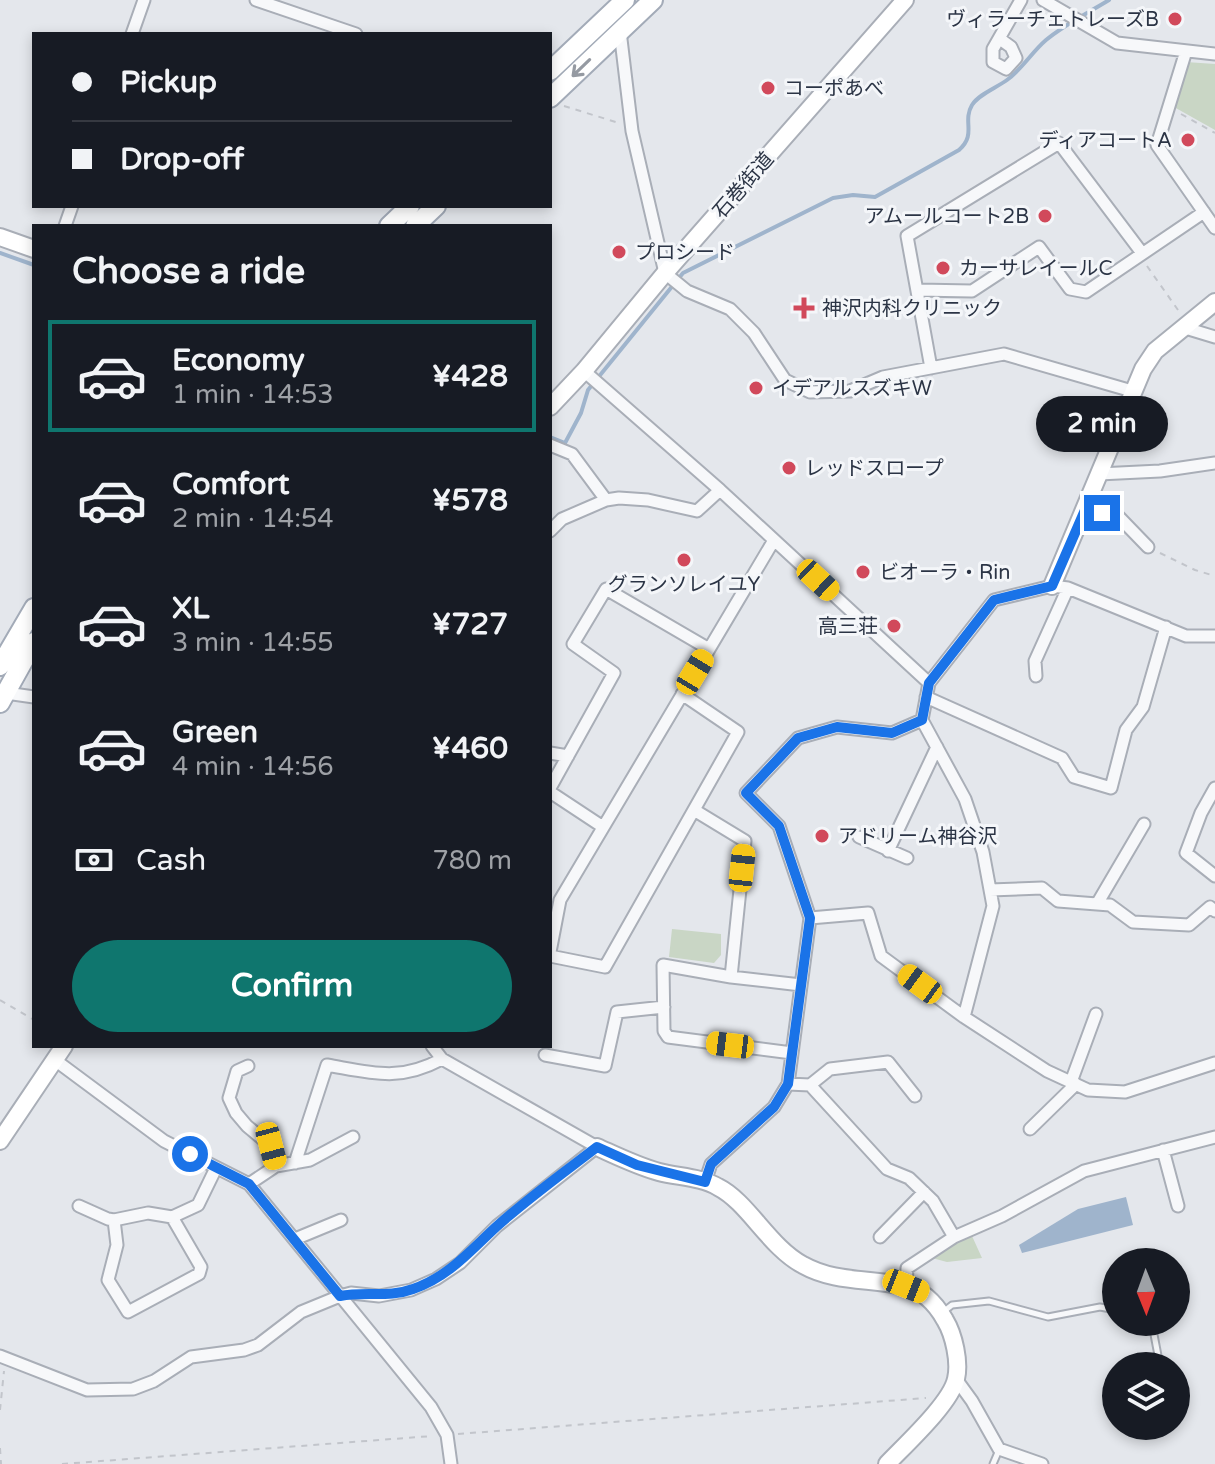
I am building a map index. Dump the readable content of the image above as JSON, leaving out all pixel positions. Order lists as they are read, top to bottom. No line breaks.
{"streets":{"street":["石巻街道"]},"places":{"other":["ヴィラーチェトレーズB","コーポあべ","ディアコートA","アムールコート2B","プロシード","カーサレイールC","イデアルスズキW","レッドスロープ","グランソレイユY","ビオーラ・Rin","高三荘","アドリーム神谷沢"],"health":["神沢内科クリニック"]},"north":"bottom","page":{"banner":["Pickup","Drop-off"],"heading":"Choose a ride","list":[{"name":"Economy","note":"1 min · 14:53","value":"¥428"},{"name":"Comfort","note":"2 min · 14:54","value":"¥578"},{"name":"XL","note":"3 min · 14:55","value":"¥727"},{"name":"Green","note":"4 min · 14:56","value":"¥460"}],"bubble":"2 min","pay":["Cash","780 m"],"buttons":"Confirm"}}
